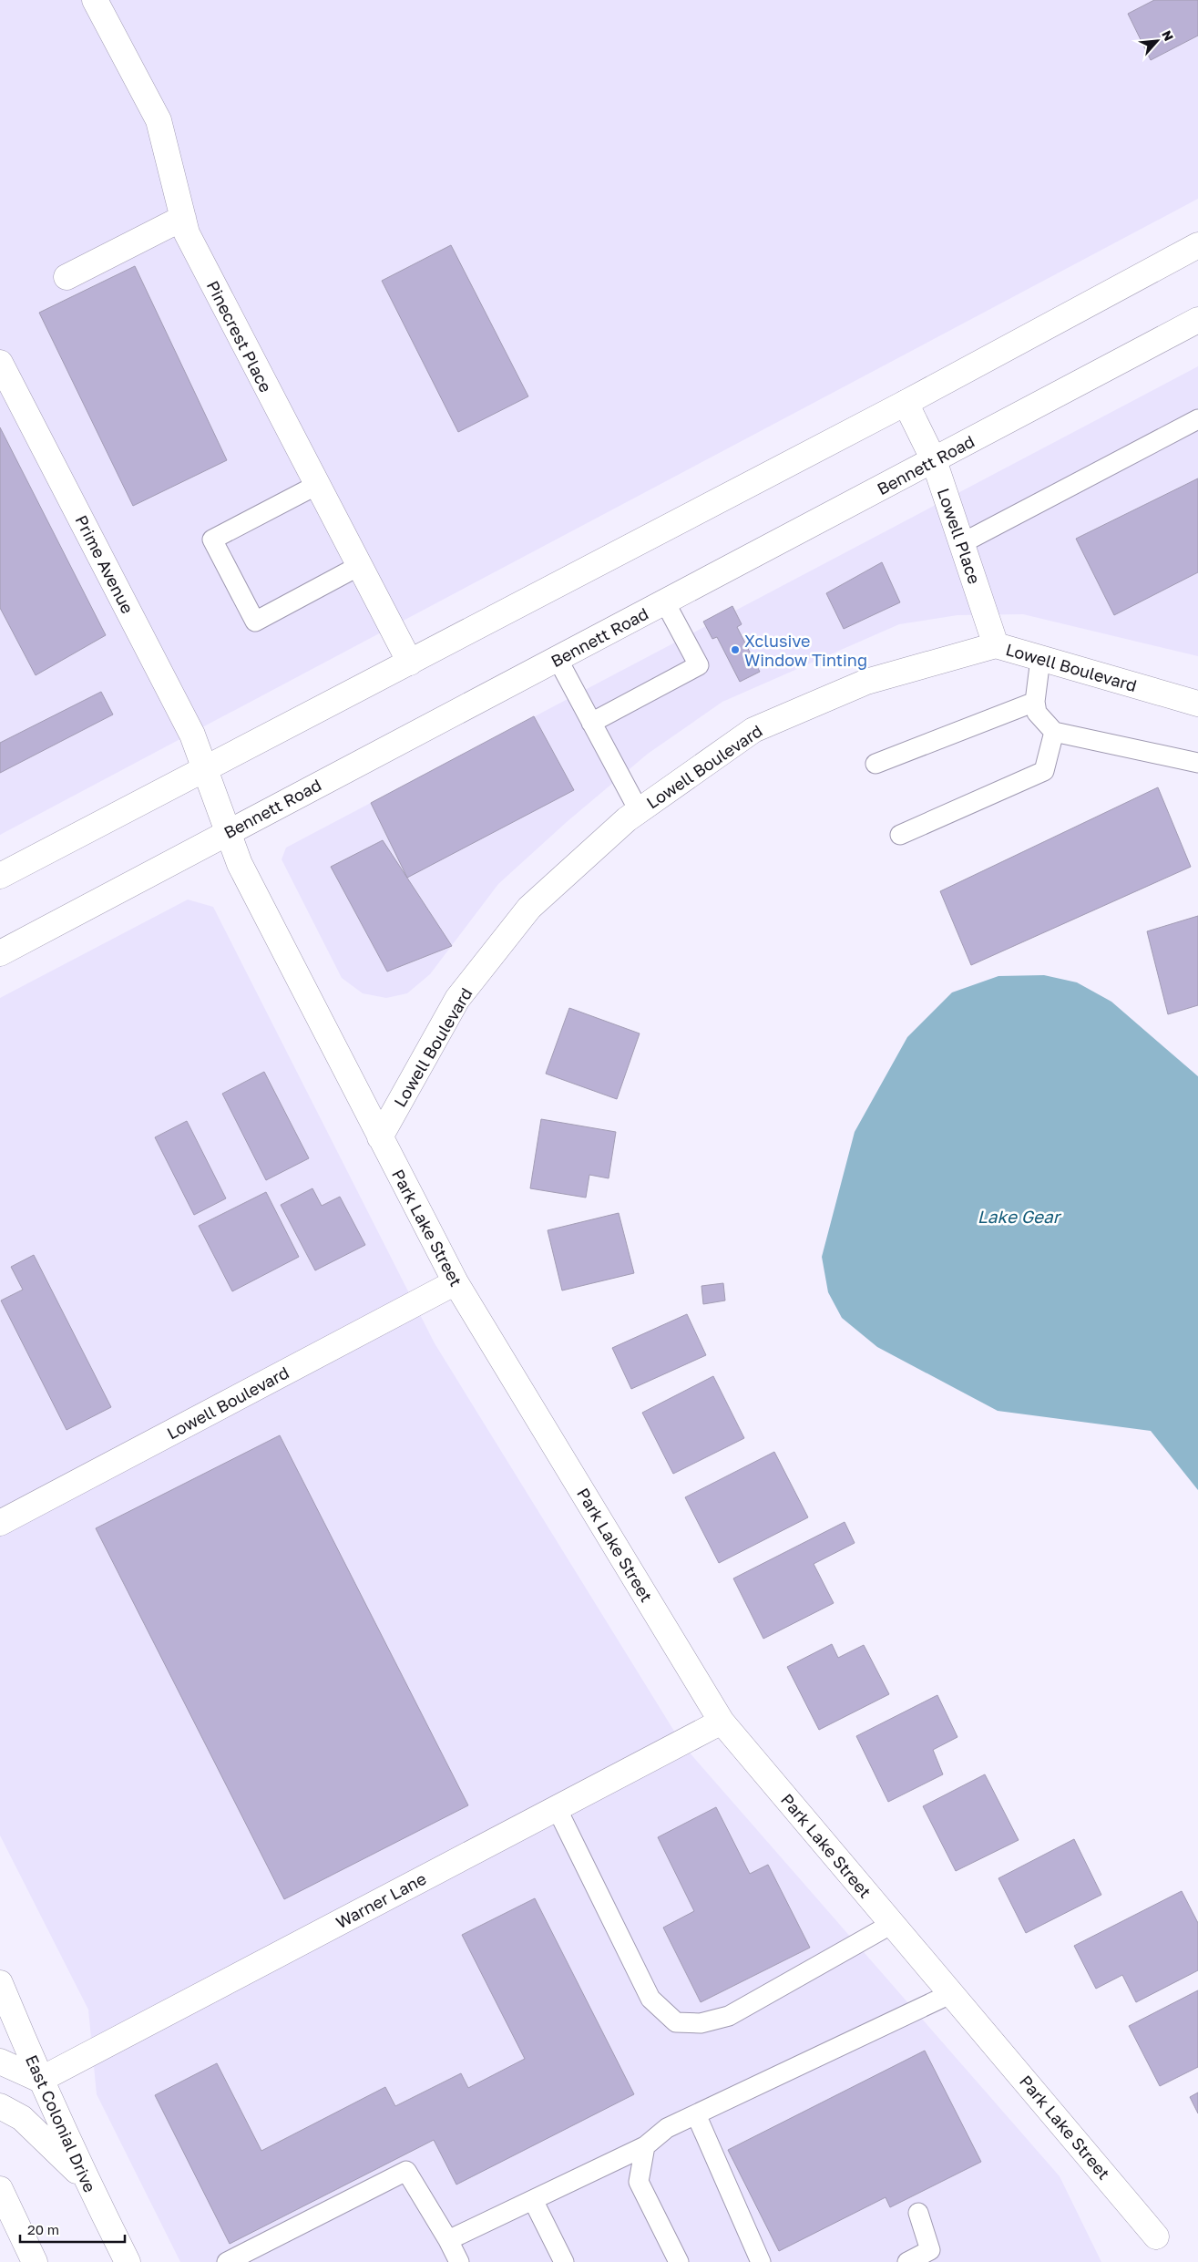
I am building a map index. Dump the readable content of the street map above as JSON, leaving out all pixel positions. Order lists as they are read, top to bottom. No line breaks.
{"streets":{"main road":["Pinecrest Place","Bennett Road","Lowell Place","Prime Avenue","Lowell Boulevard","Park Lake Street","Warner Lane","East Colonial Drive"]},"crossings":[["Bennett Road","Lowell Place"],["Bennett Road","Park Lake Street"],["Lowell Place","Lowell Boulevard"],["Prime Avenue","Park Lake Street"],["Lowell Boulevard","Park Lake Street"],["Park Lake Street","Warner Lane"],["Warner Lane","East Colonial Drive"]],"water":["Lake Gear"],"places":["Xclusive Window Tinting"],"scale_bar":"20 m","north":"top right"}
